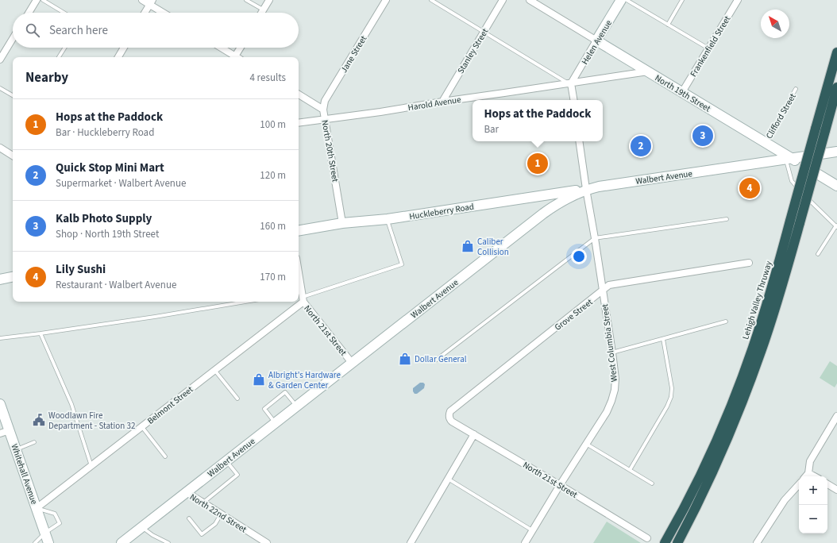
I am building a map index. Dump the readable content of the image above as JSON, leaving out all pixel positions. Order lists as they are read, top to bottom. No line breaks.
{"streets":{"highway":["Lehigh Valley Thruway"],"main road":["Helen Avenue","North 19th Street","Walbert Avenue","Huckleberry Road","Whitehall Avenue"],"street":["Frankenfield Street","Stanley Street","Jane Street","Harold Avenue","North 20th Street","Grove Street","North 21st Street","West Columbia Street","Belmont Street","North 22nd Street"],"lane":["Clifford Street"]},"crossings":[["Helen Avenue","North 19th Street"],["Helen Avenue","Harold Avenue"],["Frankenfield Street","North 19th Street"],["Stanley Street","Harold Avenue"],["Jane Street","North 20th Street"],["North 19th Street","Harold Avenue"],["North 19th Street","Clifford Street"],["North 19th Street","Walbert Avenue"],["Harold Avenue","North 20th Street"],["North 20th Street","Huckleberry Road"],["Walbert Avenue","Huckleberry Road"],["Walbert Avenue","North 21st Street"],["Walbert Avenue","West Columbia Street"],["Walbert Avenue","North 22nd Street"],["Huckleberry Road","West Columbia Street"],["Huckleberry Road","Belmont Street"],["Grove Street","North 21st Street"],["Grove Street","West Columbia Street"],["North 21st Street","West Columbia Street"],["North 21st Street","Belmont Street"],["Belmont Street","Whitehall Avenue"]],"places":{"shop":["Caliber Collision","Dollar General","Albright's Hardware & Garden Center"],"public building":["Woodlawn Fire Department - Station 32"]},"north":"top left","page":{"search":"Search here","heading":["Nearby","4 results"],"list":[{"mark":"1","name":"Hops at the Paddock","note":"Bar · Huckleberry Road","value":"100 m"},{"mark":"2","name":"Quick Stop Mini Mart","note":"Supermarket · Walbert Avenue","value":"120 m"},{"mark":"3","name":"Kalb Photo Supply","note":"Shop · North 19th Street","value":"160 m"},{"mark":"4","name":"Lily Sushi","note":"Restaurant · Walbert Avenue","value":"170 m"}],"popup":["Hops at the Paddock","Bar"],"pins":["3","2","1","4"],"map_buttons":["+","−"]}}
